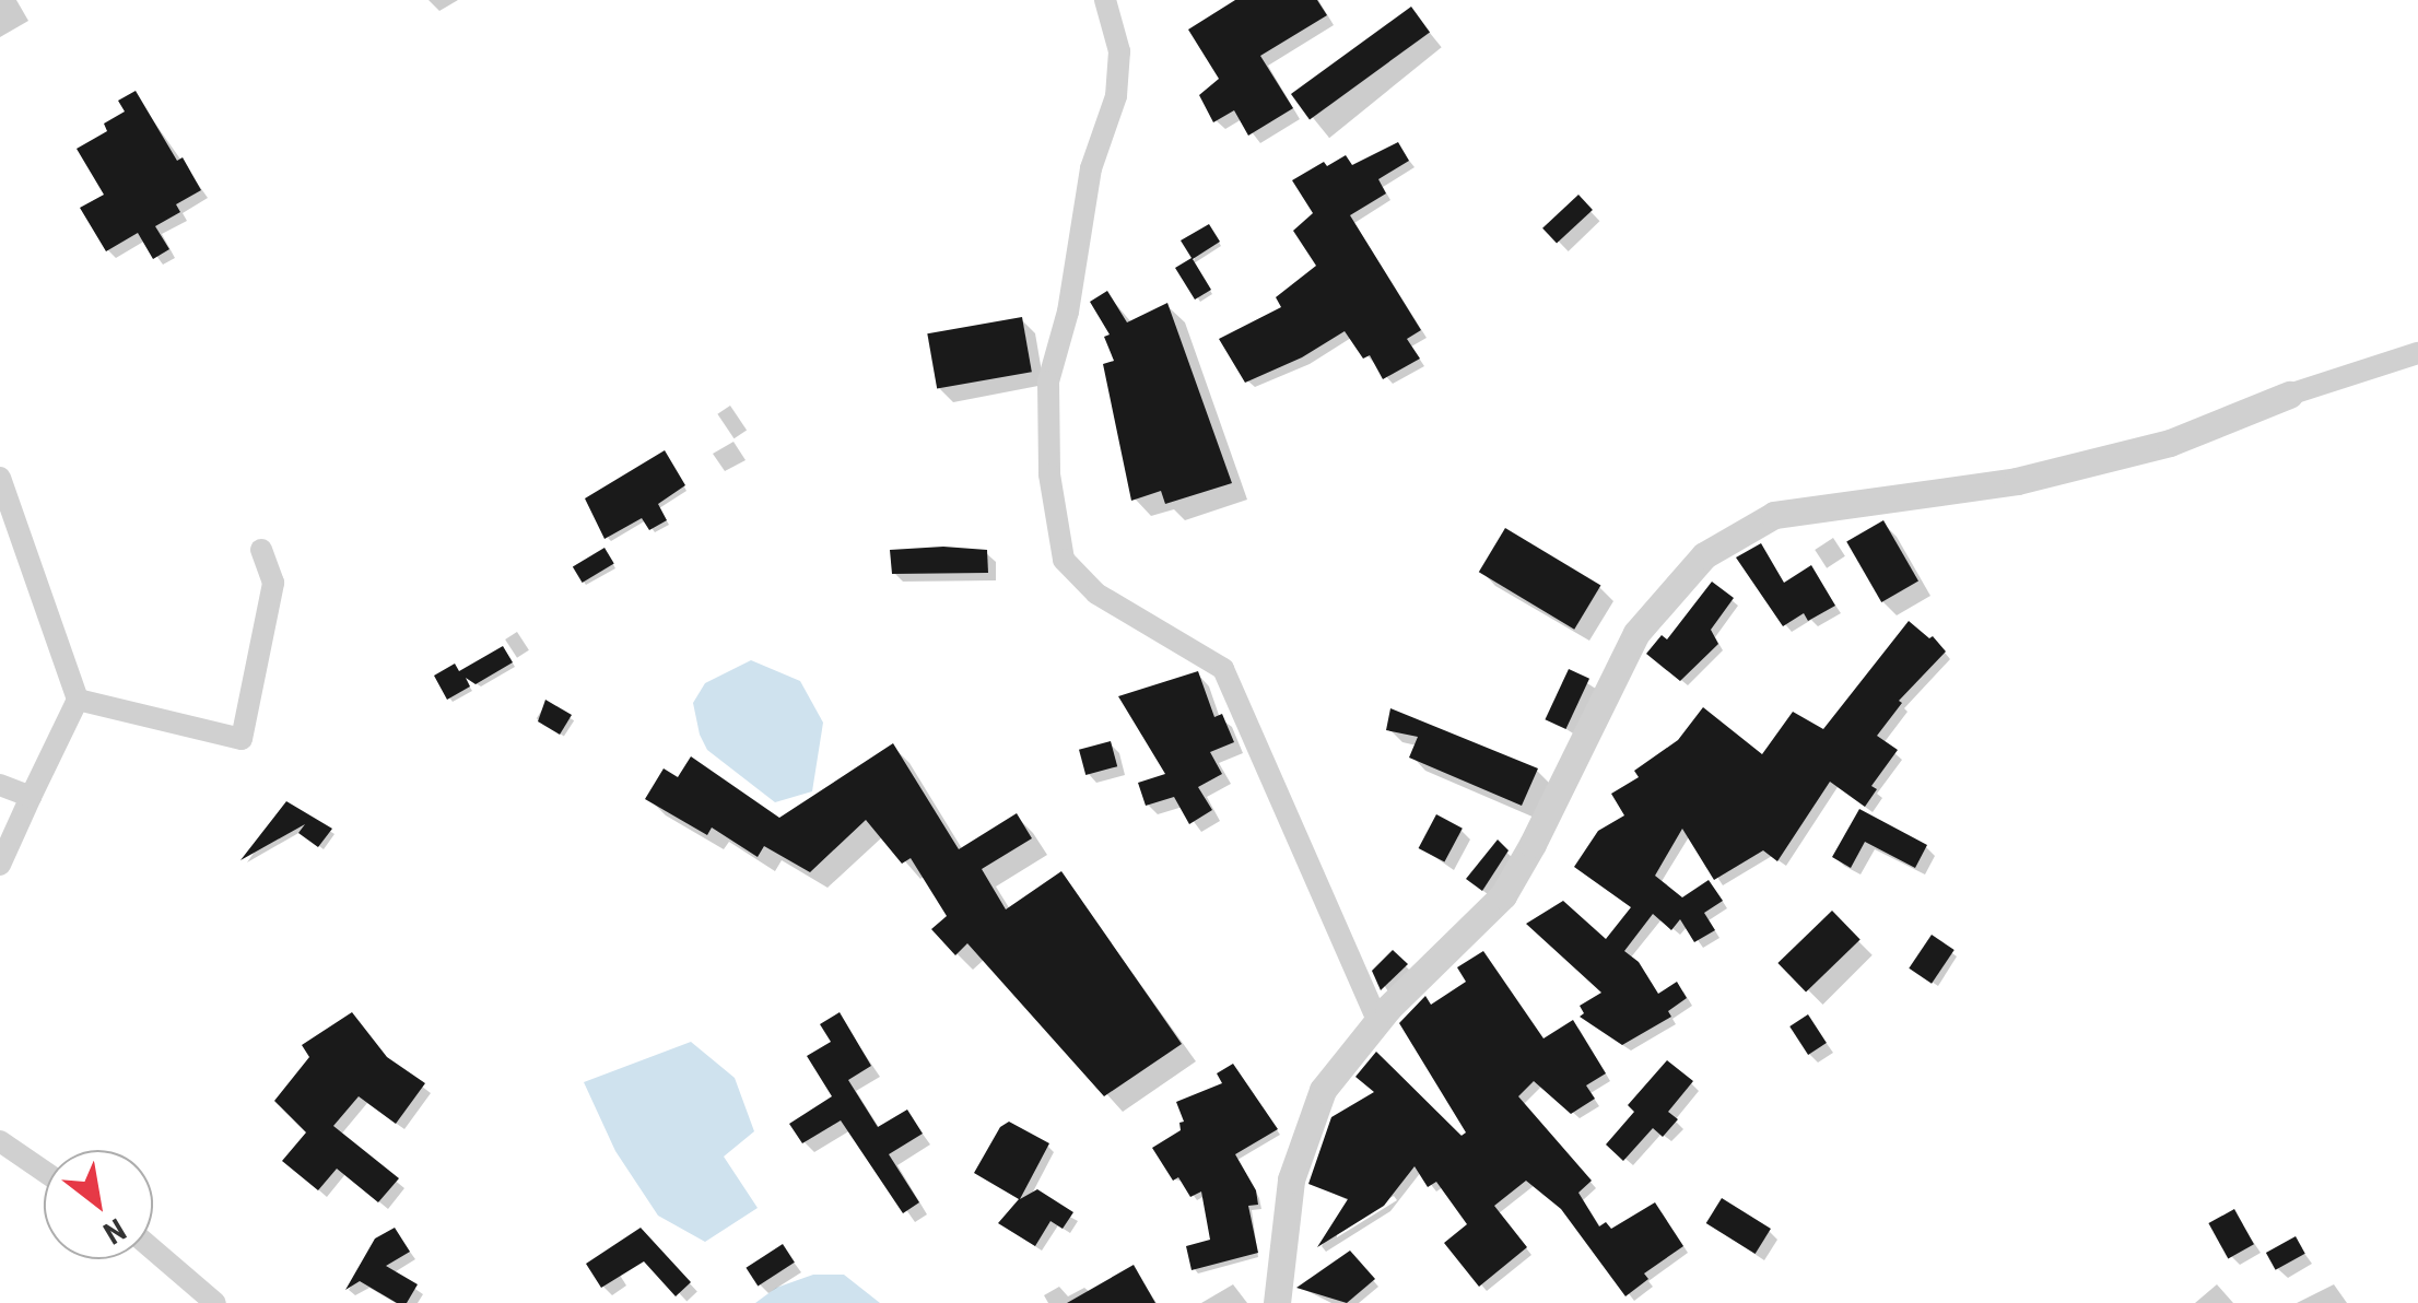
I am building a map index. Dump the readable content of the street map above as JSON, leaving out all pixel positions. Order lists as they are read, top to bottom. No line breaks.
{"north":"bottom right"}
